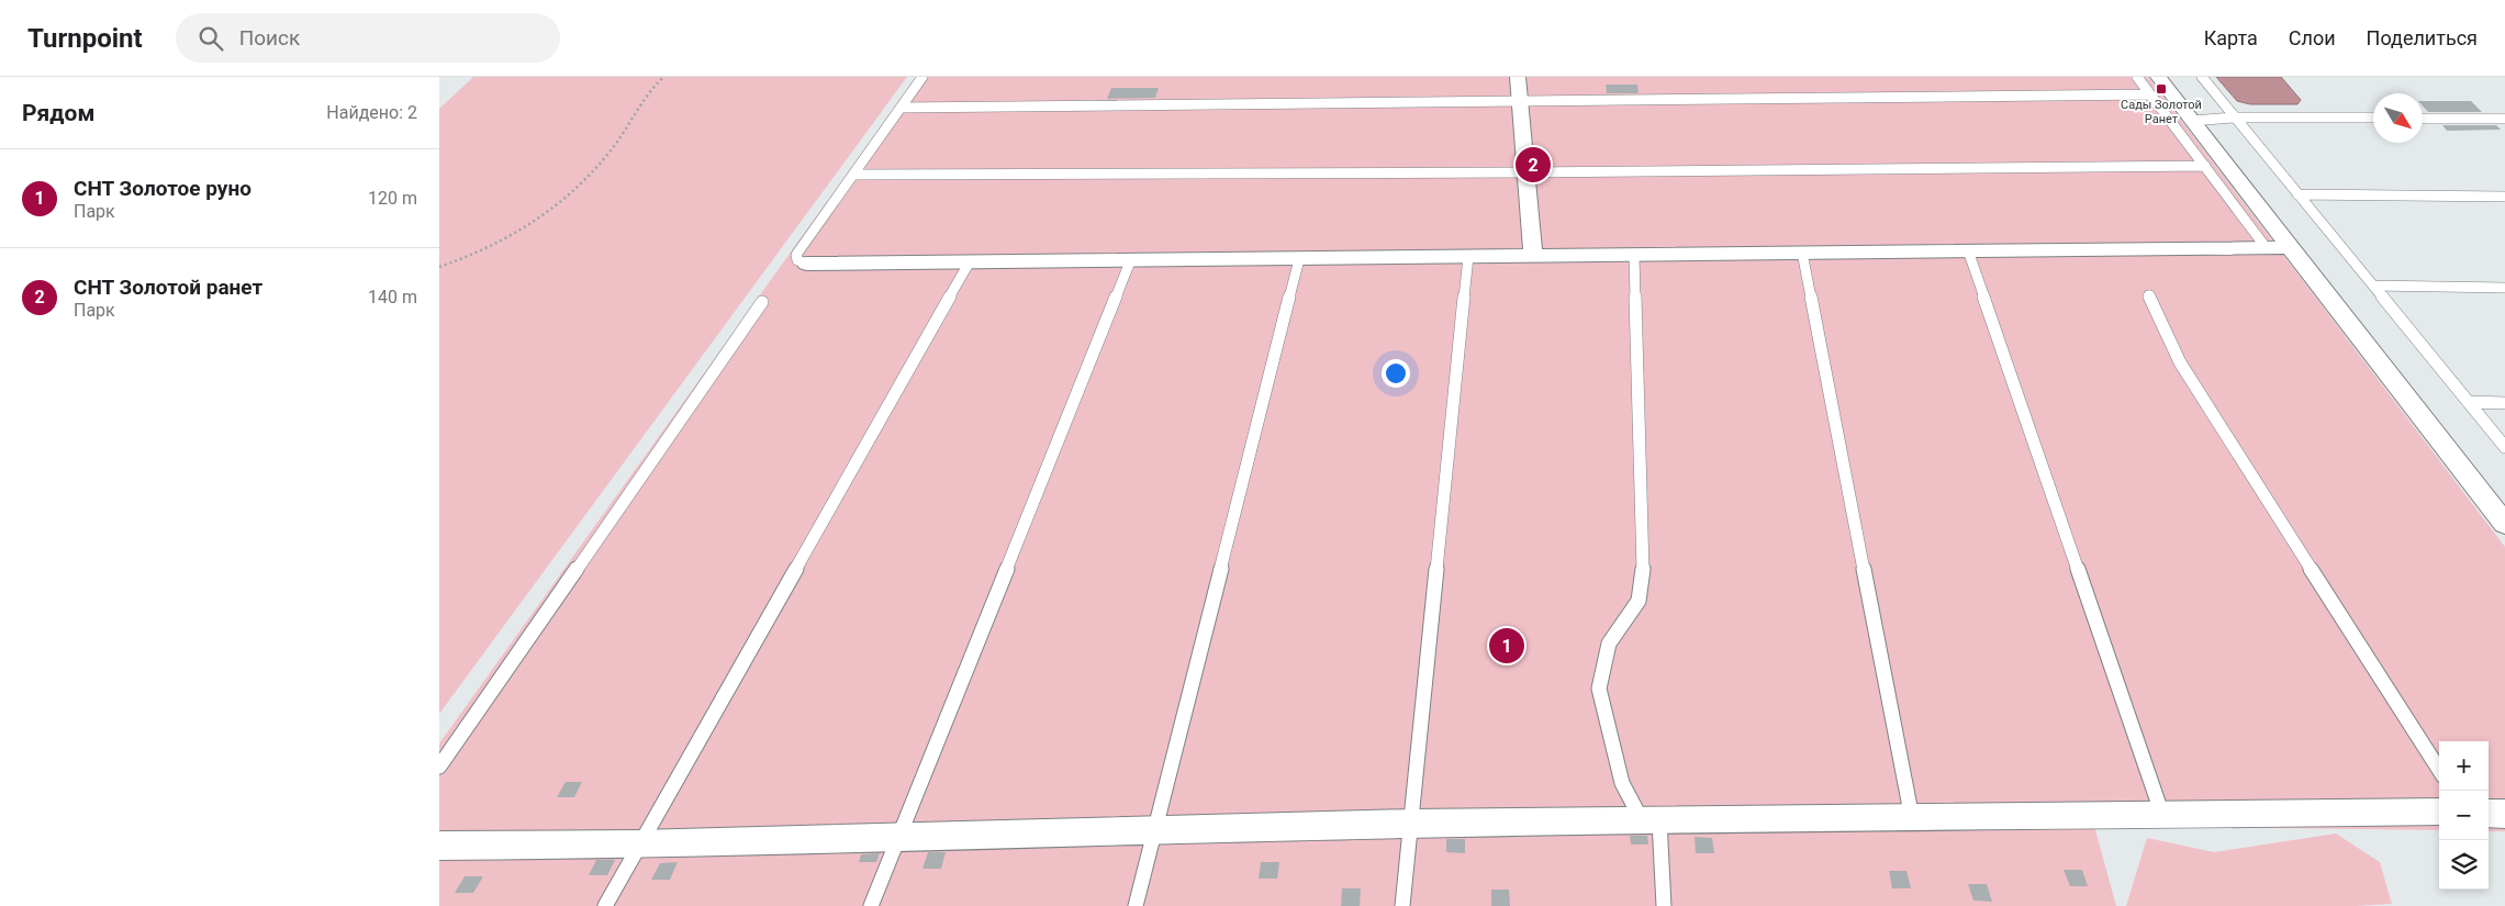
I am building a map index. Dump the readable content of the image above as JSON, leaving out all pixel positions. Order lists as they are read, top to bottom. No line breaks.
{"places":{"transit":["Сады Золотой Ранет"]},"north":"bottom right","page":{"header":"Turnpoint","search":"Поиск","nav":["Карта","Слои","Поделиться"],"heading":["Рядом","Найдено: 2"],"pins":["2","1"],"list":[{"mark":"1","name":"СНТ Золотое руно","note":"Парк","value":"120 m"},{"mark":"2","name":"СНТ Золотой ранет","note":"Парк","value":"140 m"}],"map_buttons":["+","−"]}}
